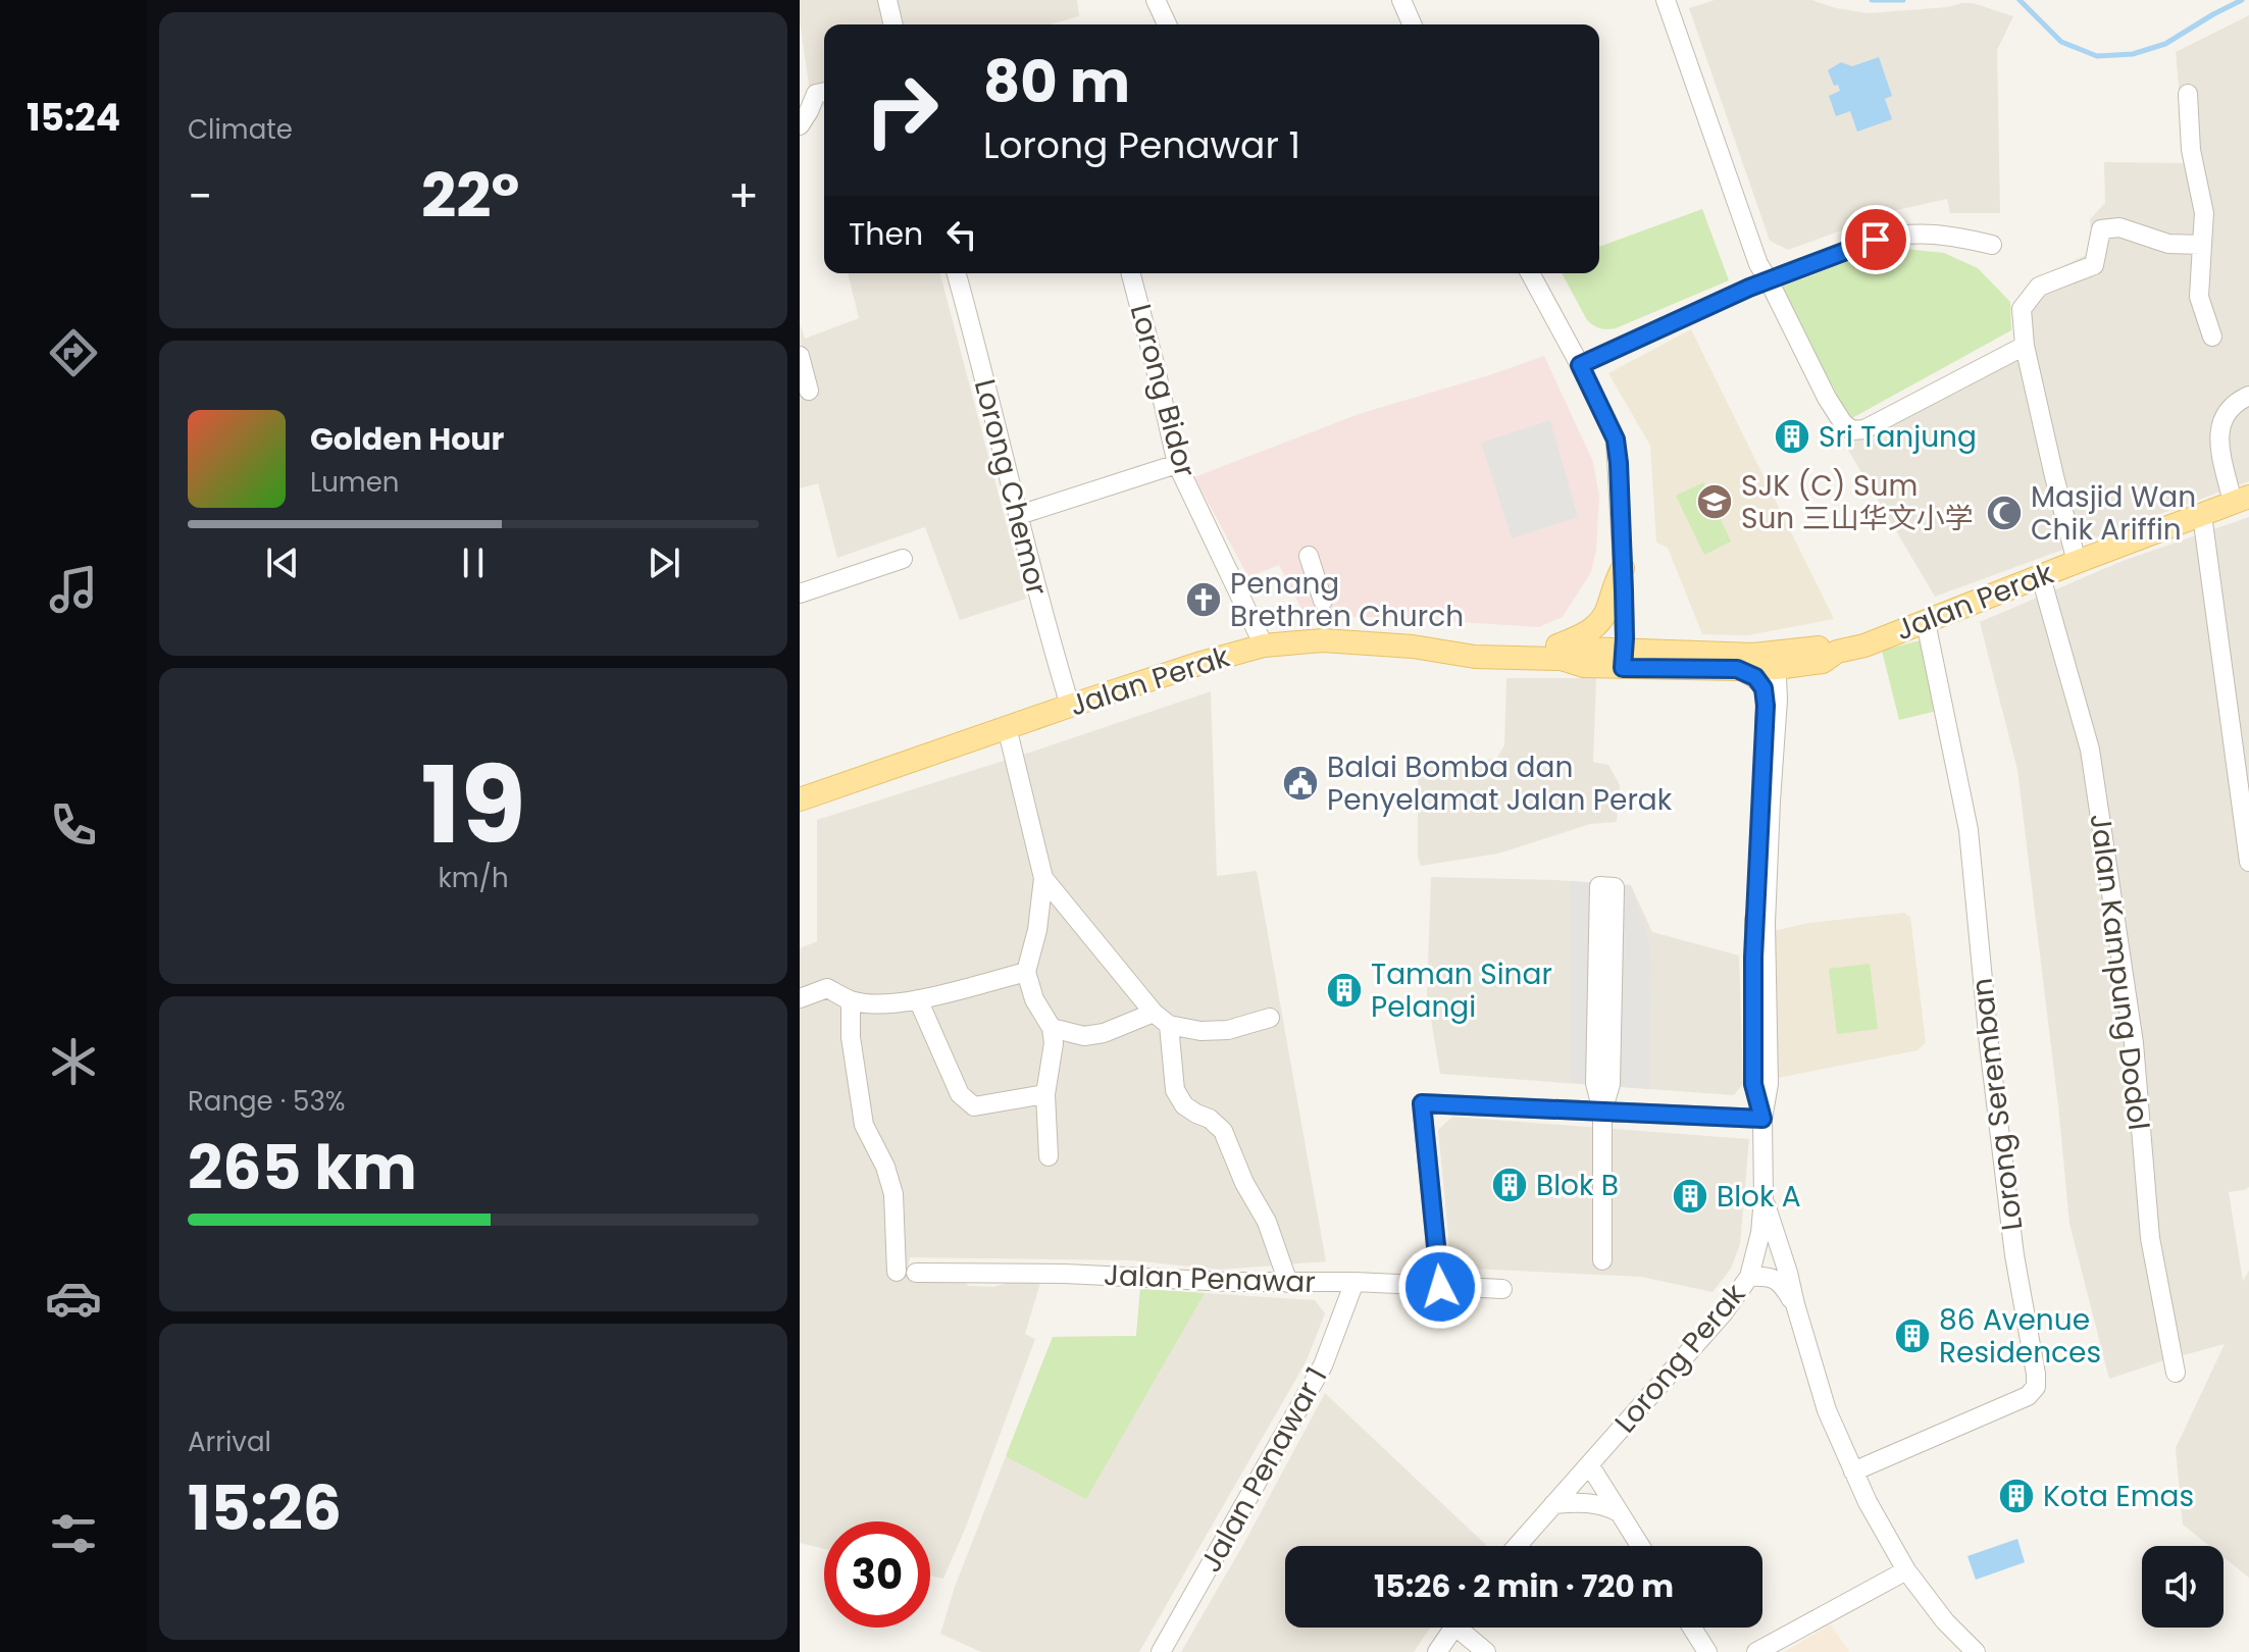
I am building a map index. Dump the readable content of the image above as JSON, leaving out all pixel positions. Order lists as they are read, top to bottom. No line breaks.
{"streets":{"main road":["Jalan Perak"],"street":["Lorong Bidor","Lorong Chemor","Jalan Kampung Dodol","Lorong Seremban","Jalan Penawar","Lorong Perak","Jalan Penawar 1"]},"crossings":[["Lorong Bidor","Jalan Perak"],["Lorong Chemor","Jalan Perak"],["Jalan Perak","Jalan Kampung Dodol"],["Jalan Perak","Lorong Seremban"],["Jalan Perak","Lorong Perak"],["Jalan Penawar","Jalan Penawar 1"]],"places":{"building":["Sri Tanjung","Taman Sinar Pelangi","Blok B","Blok A","86 Avenue Residences","Kota Emas"],"school or university":["SJK (C) Sum Sun 三山华文小学"],"mosque":["Masjid Wan Chik Ariffin"],"church":["Penang Brethren Church"],"public building":["Balai Bomba dan Penyelamat Jalan Perak"]},"page":{"tabs":"15:24","tile":["Climate",["19","km/h"],["Range · 53%","265 km"],["Arrival","15:26"]],"turn":["80 m","Lorong Penawar 1"],"heat":["−","22°","+"],"then":"Then","song":["Golden Hour","Lumen"],"limit":"30","trip":"15:26 · 2 min · 720 m"}}
